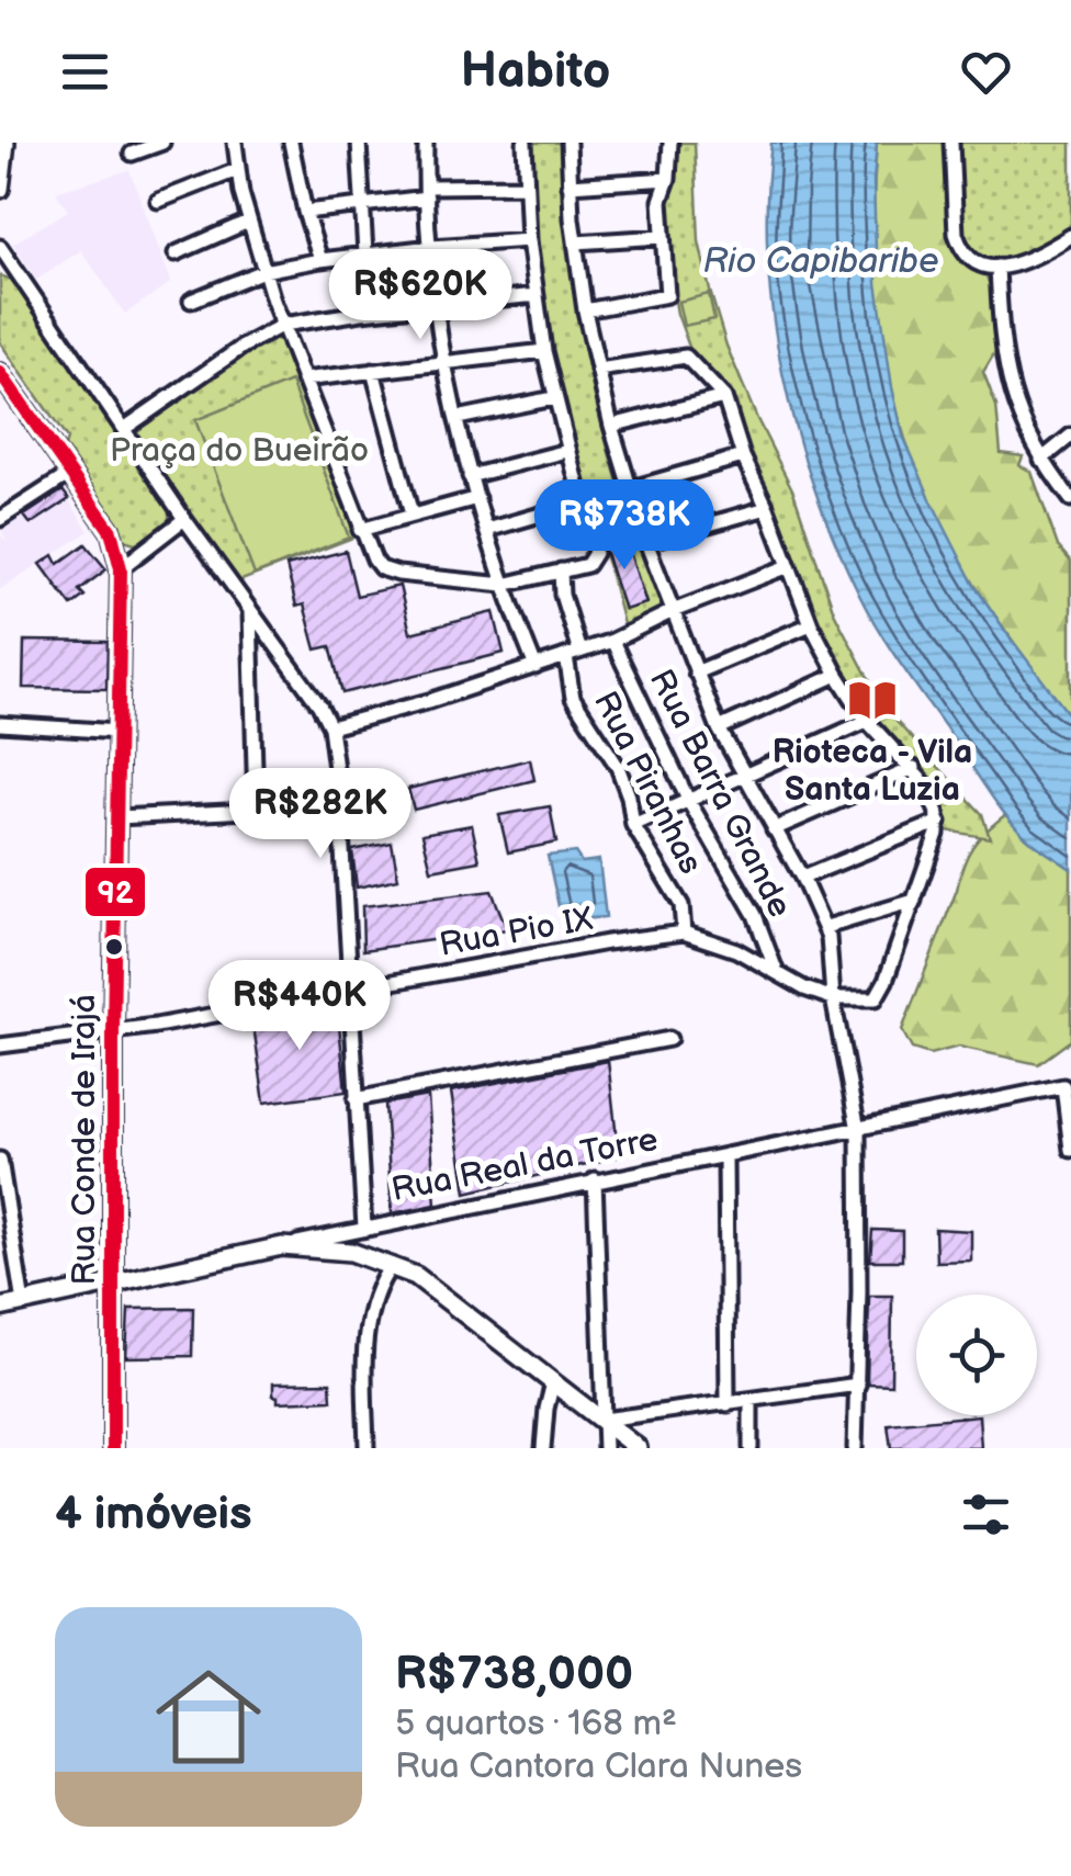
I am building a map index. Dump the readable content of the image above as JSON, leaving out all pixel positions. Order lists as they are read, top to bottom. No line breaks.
{"streets":{"main road":["Rua Conde de Irajá","Rua Real da Torre"],"street":["Rua Piranhas","Rua Barra Grande","Rua Pio IX"]},"crossings":[["Rua Piranhas","Rua Pio IX"],["Rua Barra Grande","Rua Pio IX"],["Rua Pio IX","Rua Conde de Irajá"],["Rua Conde de Irajá","Rua Real da Torre"]],"water":["Rio Capibaribe"],"parks":["Praça do Bueirão"],"places":{"library":["Rioteca - Vila Santa Luzia"]},"lines":["transit line 92"],"page":{"header":"Habito","price":["R$620K","R$738K","R$282K","R$440K"],"heading":"4 imóveis","list":[{"name":"R$738,000","note":"5 quartos · 168 m² · Rua Cantora Clara Nunes"}]}}
